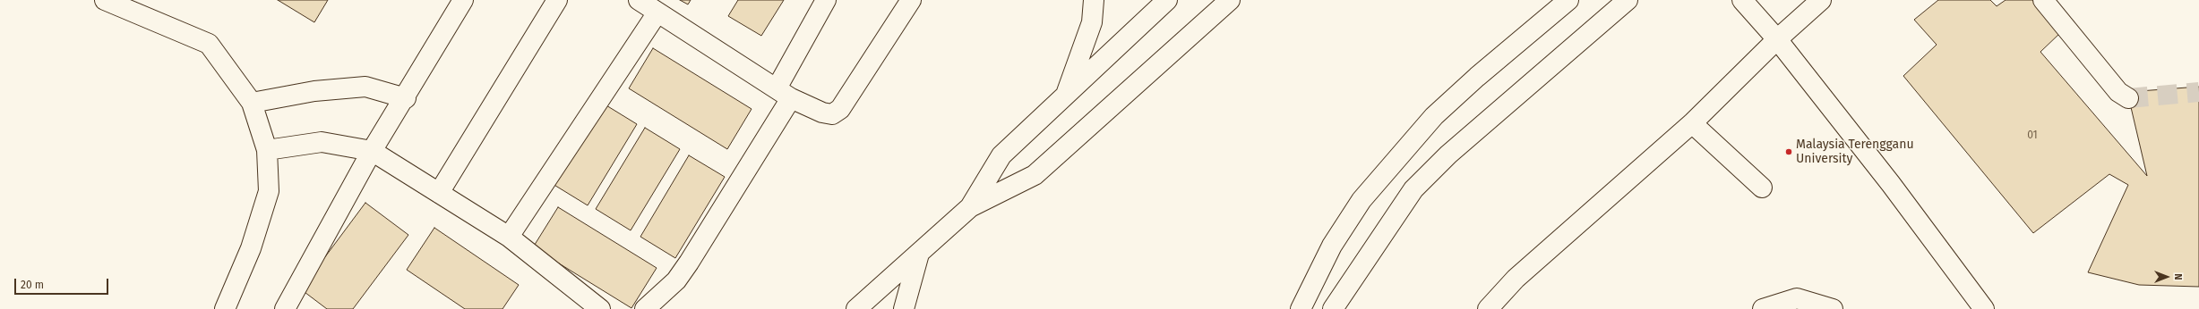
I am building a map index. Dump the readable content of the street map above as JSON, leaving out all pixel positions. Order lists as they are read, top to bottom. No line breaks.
{"places":["Malaysia Terengganu University"],"house_numbers":["01"],"scale_bar":"20 m","north":"right"}
